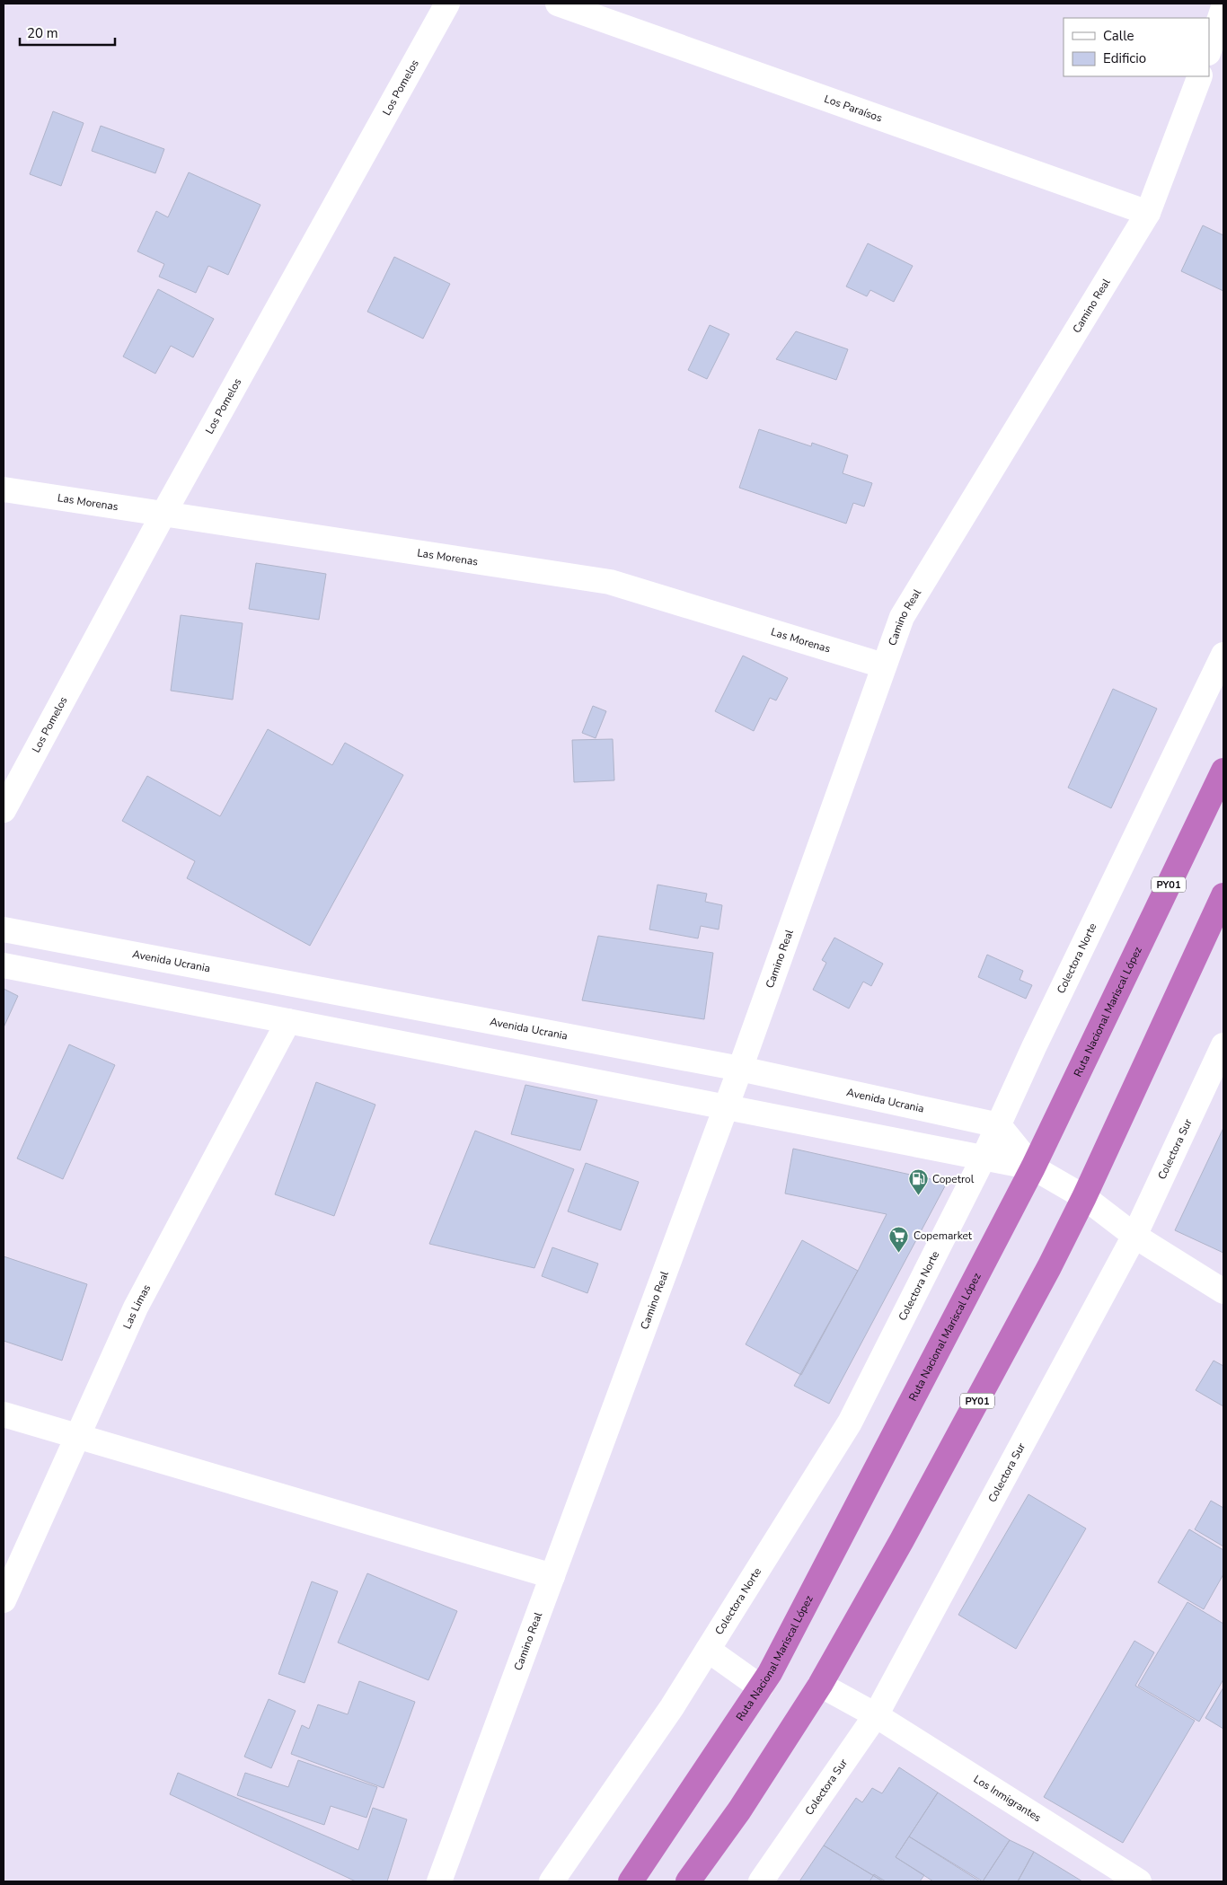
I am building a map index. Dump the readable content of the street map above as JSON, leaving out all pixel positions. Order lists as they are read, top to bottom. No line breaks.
{"streets":{"highway":["PY01","Ruta Nacional Mariscal López"],"street":["Los Pomelos","Los Paraísos","Camino Real","Las Morenas","Colectora Norte","Avenida Ucrania","Colectora Sur","Las Limas","Los Inmigrantes"]},"crossings":[["Los Pomelos","Las Morenas"],["Los Paraísos","Camino Real"],["Camino Real","Las Morenas"],["Camino Real","Avenida Ucrania"],["PY01","Los Inmigrantes"],["Colectora Norte","Avenida Ucrania"],["Colectora Sur","Los Inmigrantes"]],"places":{"fuel station":["Copetrol"],"supermarket":["Copemarket"]},"legend":["Calle","Edificio"],"scale_bar":"20 m"}
